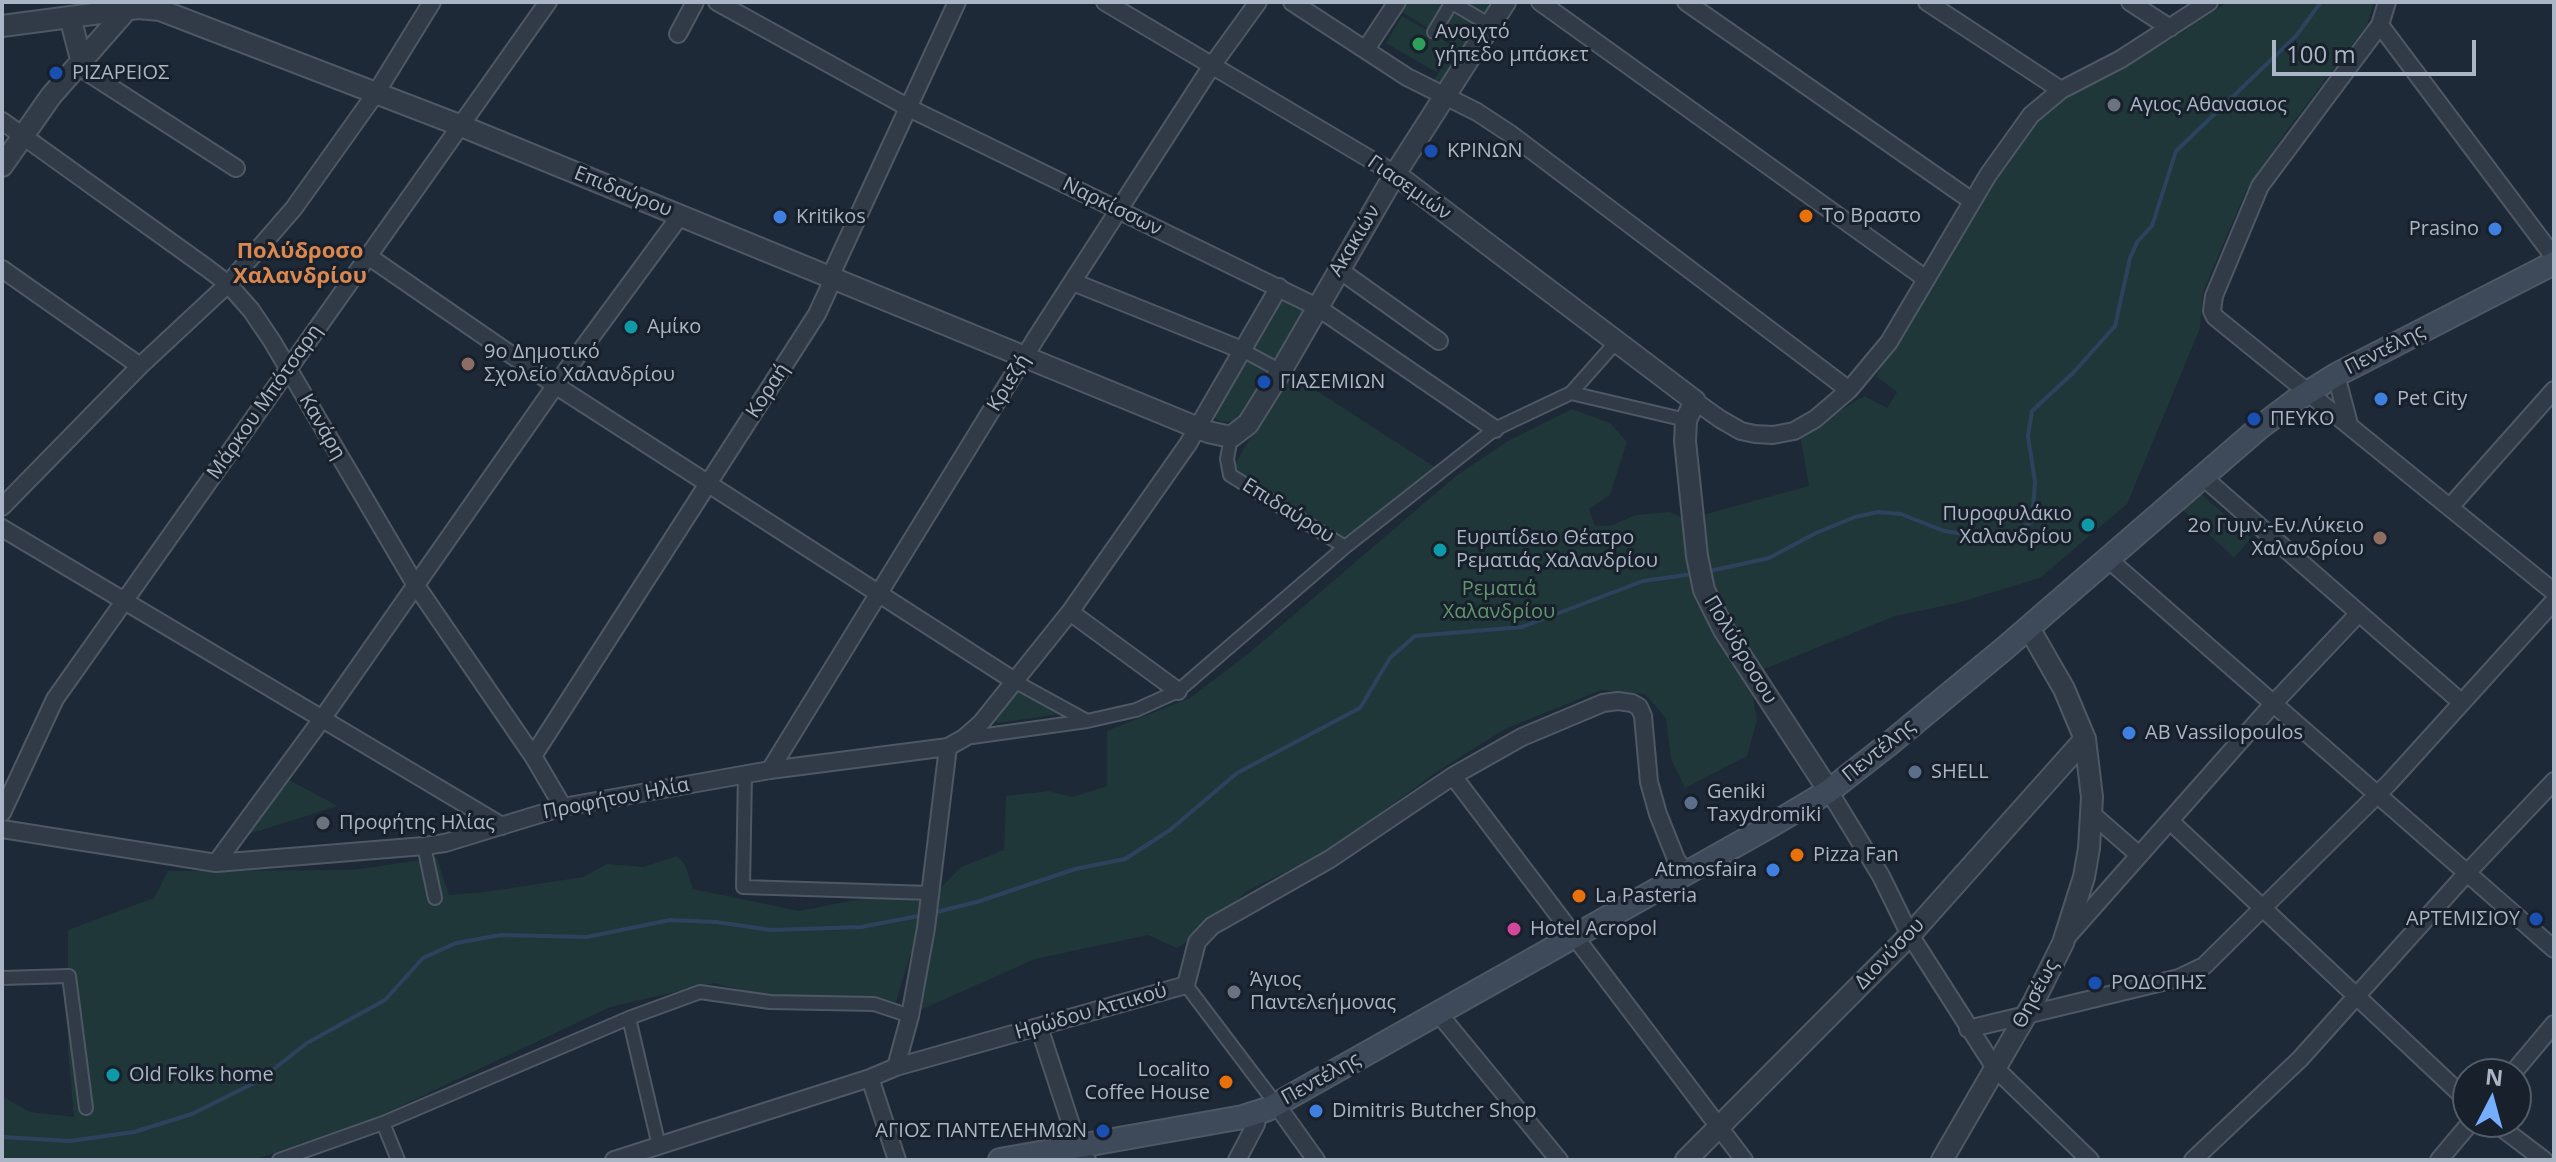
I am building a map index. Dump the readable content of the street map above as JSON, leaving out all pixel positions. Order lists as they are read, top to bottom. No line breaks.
{"streets":{"main road":["Πεντέλης"],"street":["Γιασεμιών","Επιδαύρου","Ναρκίσσων","Ακακιών","Κριεζή","Κοραή","Μάρκου Μπότσαρη","Κανάρη","Πολύδροσου","Προφήτου Ηλία","Διονύσου","Θησέως","Ηρώδου Αττικού"]},"crossings":[["Γιασεμιών","Ακακιών"],["Γιασεμιών","Κριεζή"],["Γιασεμιών","Πολύδροσου"],["Επιδαύρου","Ακακιών"],["Επιδαύρου","Κριεζή"],["Επιδαύρου","Κοραή"],["Επιδαύρου","Μάρκου Μπότσαρη"],["Ναρκίσσων","Ακακιών"],["Ναρκίσσων","Κριεζή"],["Ναρκίσσων","Κοραή"],["Πεντέλης","Πολύδροσου"],["Πεντέλης","Θησέως"],["Πεντέλης","Ηρώδου Αττικού"],["Κριεζή","Προφήτου Ηλία"],["Κοραή","Κανάρη"],["Μάρκου Μπότσαρη","Κανάρη"],["Κανάρη","Προφήτου Ηλία"],["Διονύσου","Θησέως"]],"districts":["Πολύδροσο Χαλανδρίου"],"parks":["Ρεματιά Χαλανδρίου"],"places":["Ανοιχτό γήπεδο μπάσκετ","ΡΙΖΑΡΕΙΟΣ","Αγιος Αθανασιος","ΚΡΙΝΩΝ","Το Βραστο","Kritikos","Prasino","Αμίκο","9ο Δημοτικό Σχολείο Χαλανδρίου","ΓΙΑΣΕΜΙΩΝ","Pet City","ΠΕΥΚΟ","Πυροφυλάκιο Χαλανδρίου","2ο Γυμν.-Εν.Λύκειο Χαλανδρίου","Ευριπίδειο Θέατρο Ρεματιάς Χαλανδρίου","AB Vassilopoulos","SHELL","Geniki Taxydromiki","Προφήτης Ηλίας","Pizza Fan","Atmosfaira","La Pasteria","ΑΡΤΕΜΙΣΙΟΥ","Hotel Acropol","ΡΟΔΟΠΗΣ","Άγιος Παντελεήμονας","Old Folks home","Localito Coffee House","Dimitris Butcher Shop","ΑΓΙΟΣ ΠΑΝΤΕΛΕΗΜΩΝ"],"scale_bar":"100 m","north":"top"}
